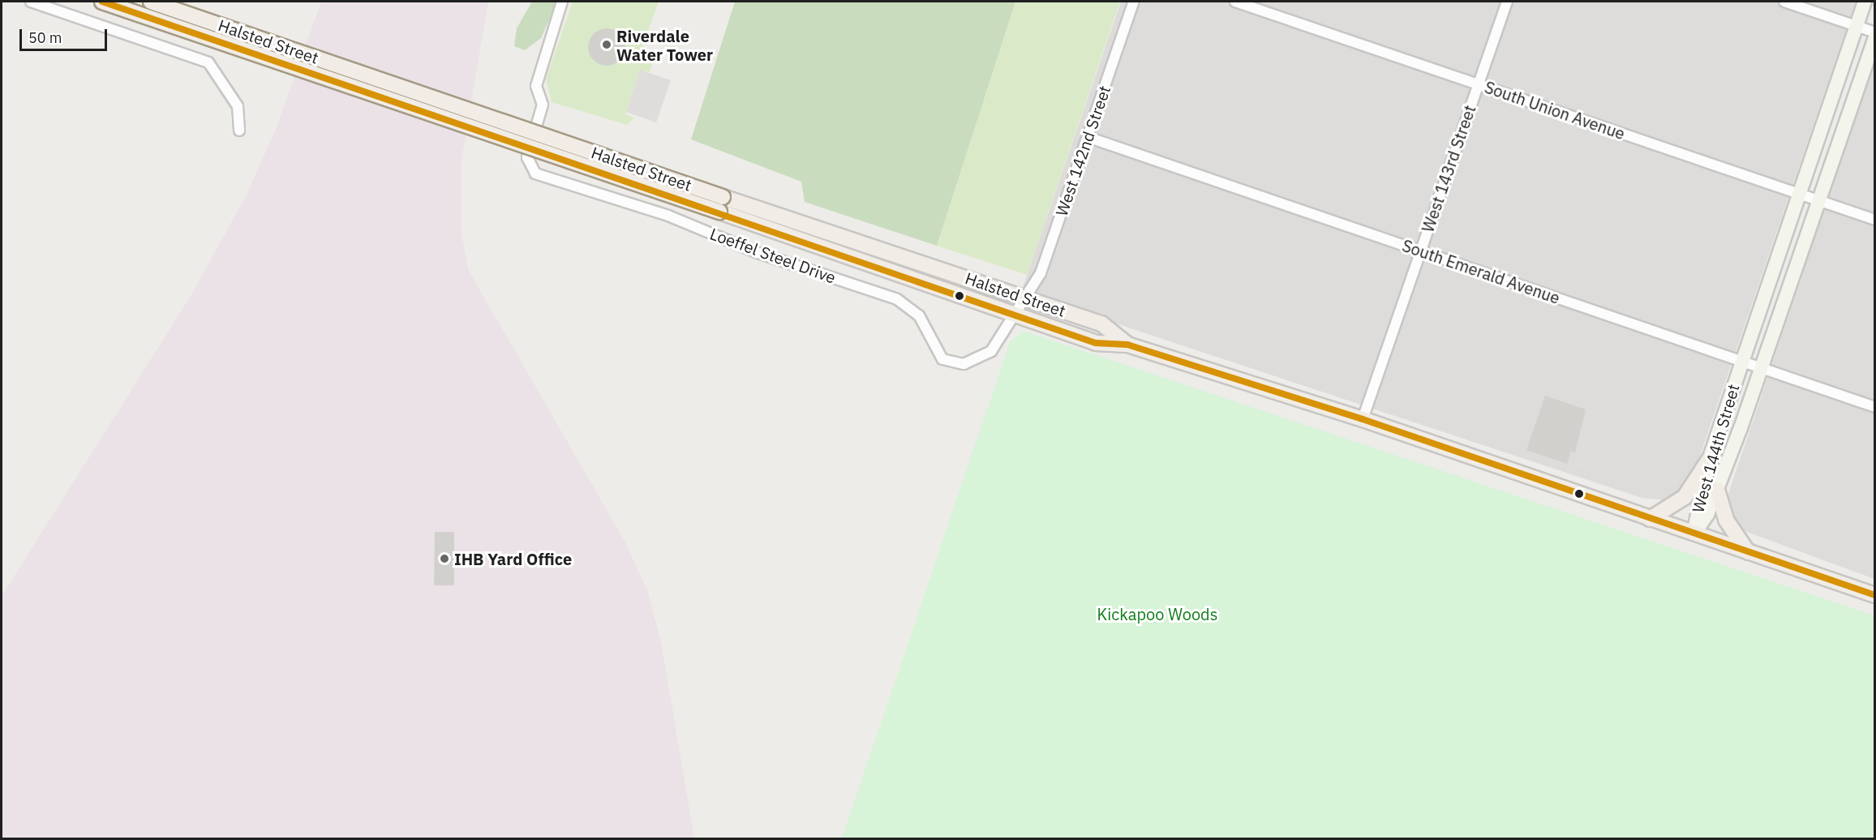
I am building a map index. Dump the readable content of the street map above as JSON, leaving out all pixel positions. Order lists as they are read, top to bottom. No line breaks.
{"streets":{"main road":["Halsted Street"],"street":["South Union Avenue","West 142nd Street","West 143rd Street","Loeffel Steel Drive","South Emerald Avenue","West 144th Street"]},"crossings":[["Halsted Street","West 142nd Street"],["Halsted Street","West 143rd Street"],["Halsted Street","Loeffel Steel Drive"],["Halsted Street","West 144th Street"],["South Union Avenue","West 143rd Street"],["South Union Avenue","West 144th Street"],["West 142nd Street","Loeffel Steel Drive"],["West 142nd Street","South Emerald Avenue"],["West 143rd Street","South Emerald Avenue"],["South Emerald Avenue","West 144th Street"]],"parks":["Kickapoo Woods"],"places":["Riverdale Water Tower","IHB Yard Office"],"scale_bar":"50 m"}
